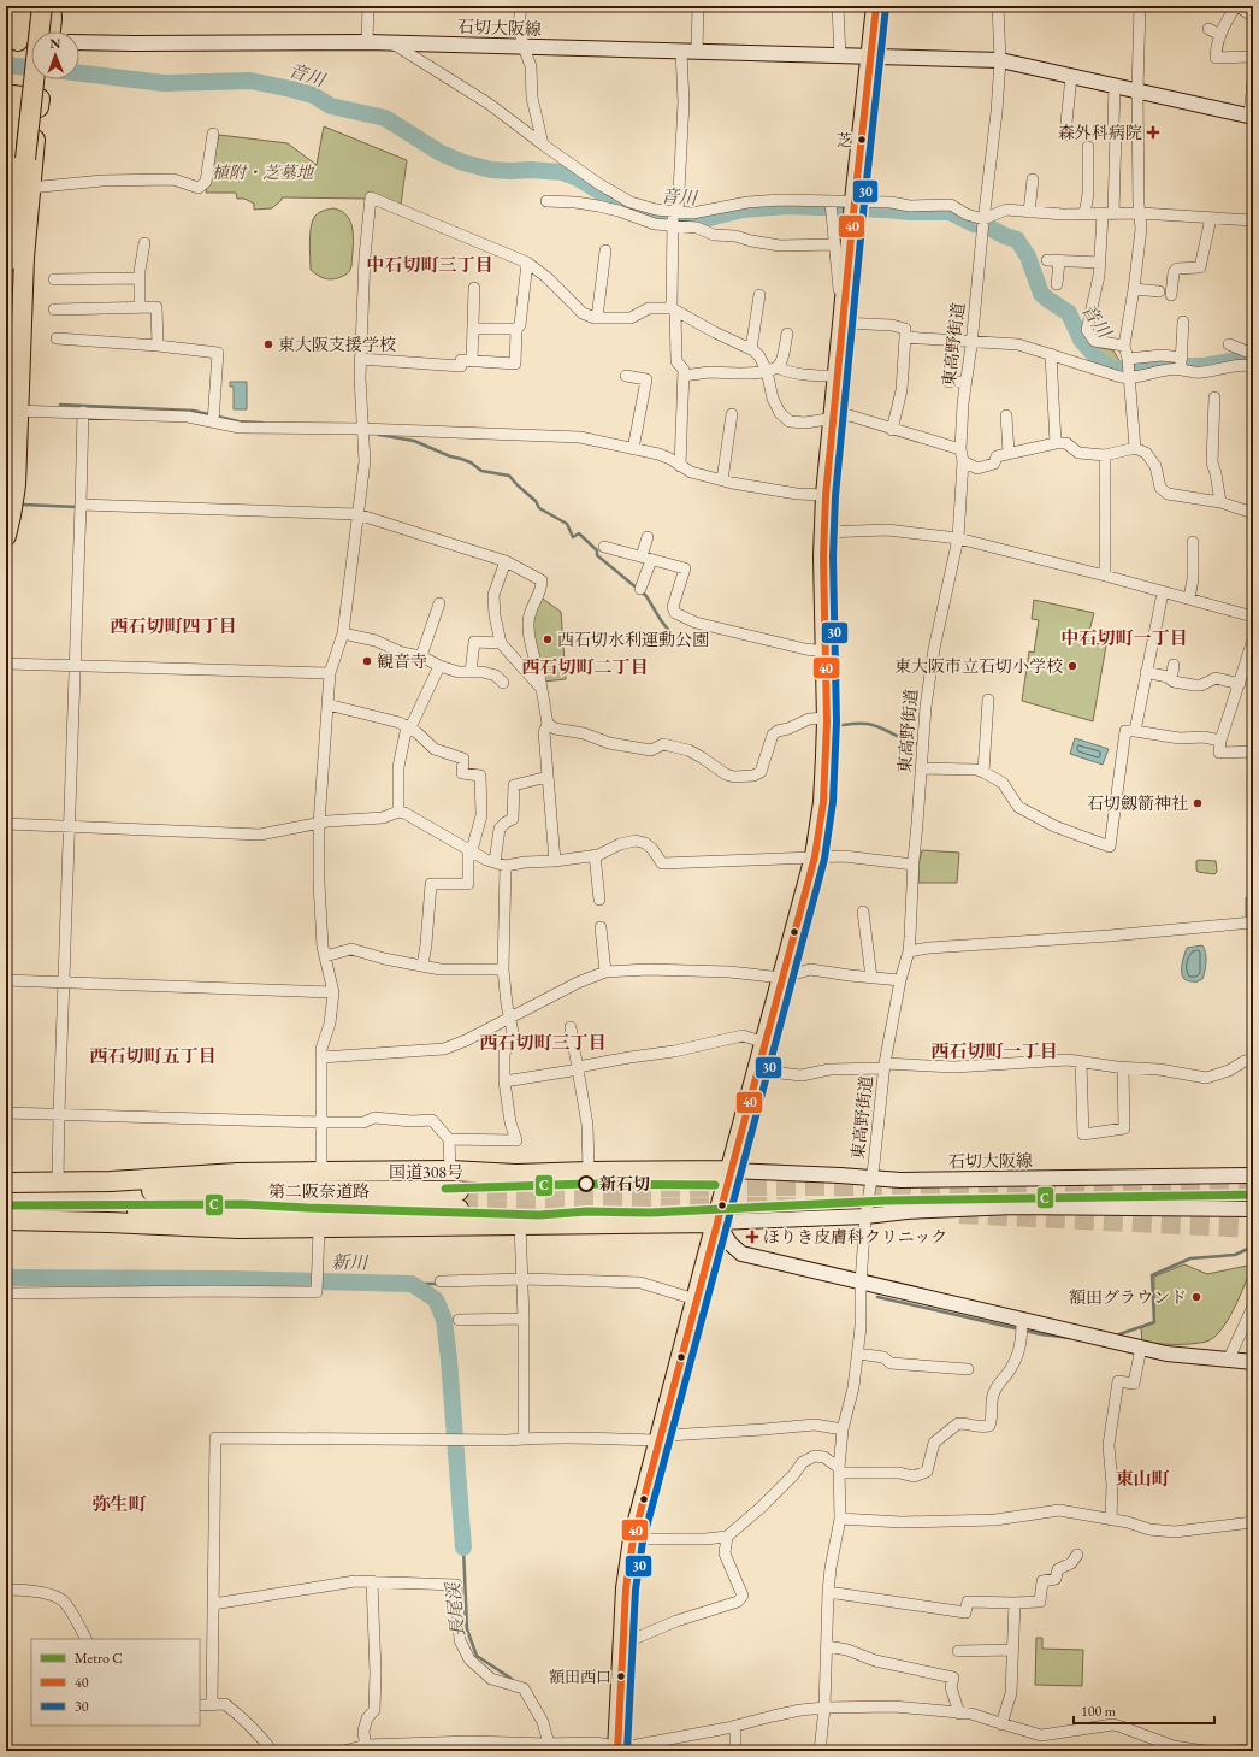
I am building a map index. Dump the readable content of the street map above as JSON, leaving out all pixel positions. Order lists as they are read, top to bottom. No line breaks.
{"streets":{"highway":["国道308号","第二阪奈道路"],"main road":["石切大阪線"],"street":["東高野街道"]},"crossings":[["石切大阪線","東高野街道"],["石切大阪線","国道308号"]],"districts":["中石切町三丁目","西石切町四丁目","中石切町一丁目","西石切町二丁目","西石切町三丁目","西石切町一丁目","西石切町五丁目","東山町","弥生町"],"water":["音川","新川","長尾渓"],"parks":["植附・芝墓地"],"places":{"health":["森外科病院","ほりき皮膚科クリニック"],"other":["芝","東大阪支援学校","西石切水利運動公園","観音寺","東大阪市立石切小学校","石切劔箭神社","新石切","額田グラウンド","額田西口"]},"lines":["transit line 40","transit line 30","metro line C"],"legend":["Metro C","40","30"],"scale_bar":"100 m","north":"top"}
